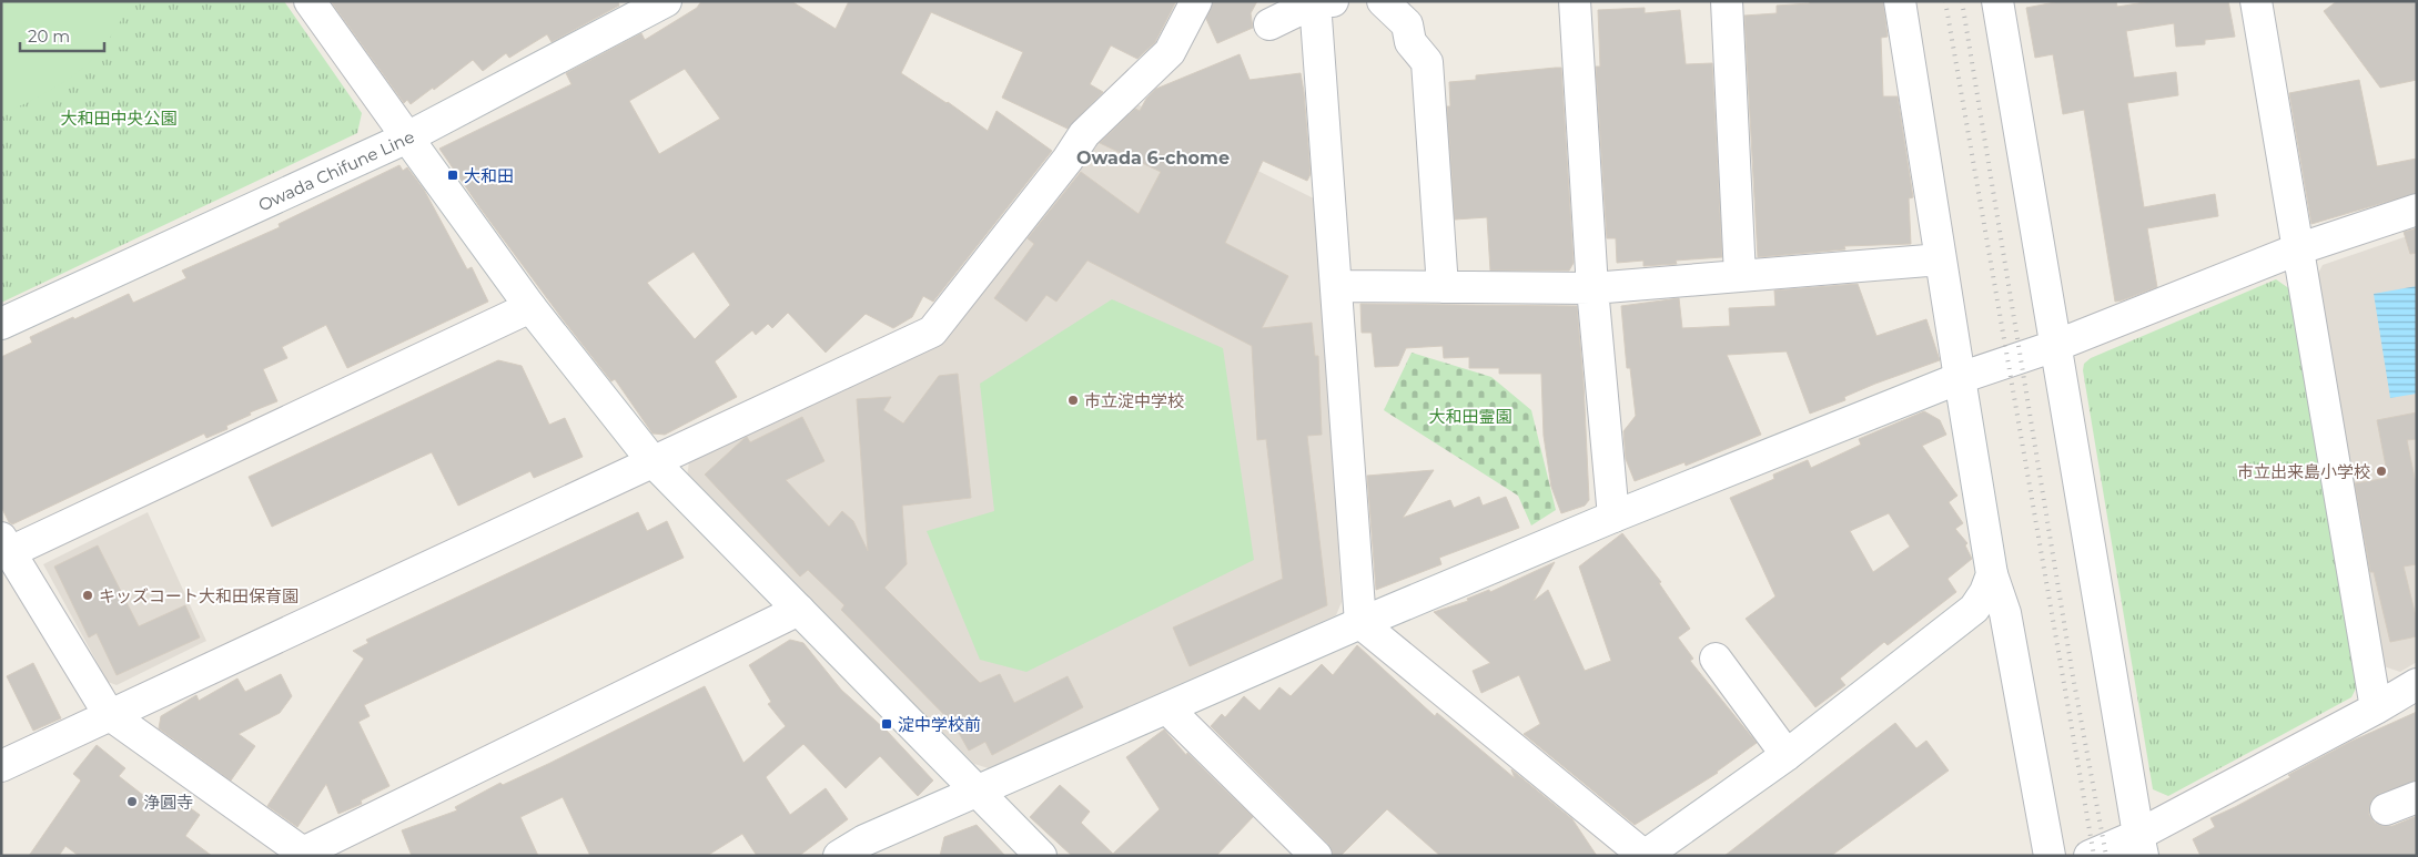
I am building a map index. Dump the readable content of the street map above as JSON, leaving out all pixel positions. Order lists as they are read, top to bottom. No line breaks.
{"streets":{"street":["Owada Chifune Line"]},"districts":["Owada 6-chome"],"parks":["大和田中央公園","大和田霊園"],"places":{"transit":["大和田","淀中学校前"],"other":["市立淀中学校","市立出来島小学校","キッズコート大和田保育園","浄圓寺"]},"scale_bar":"20 m"}
